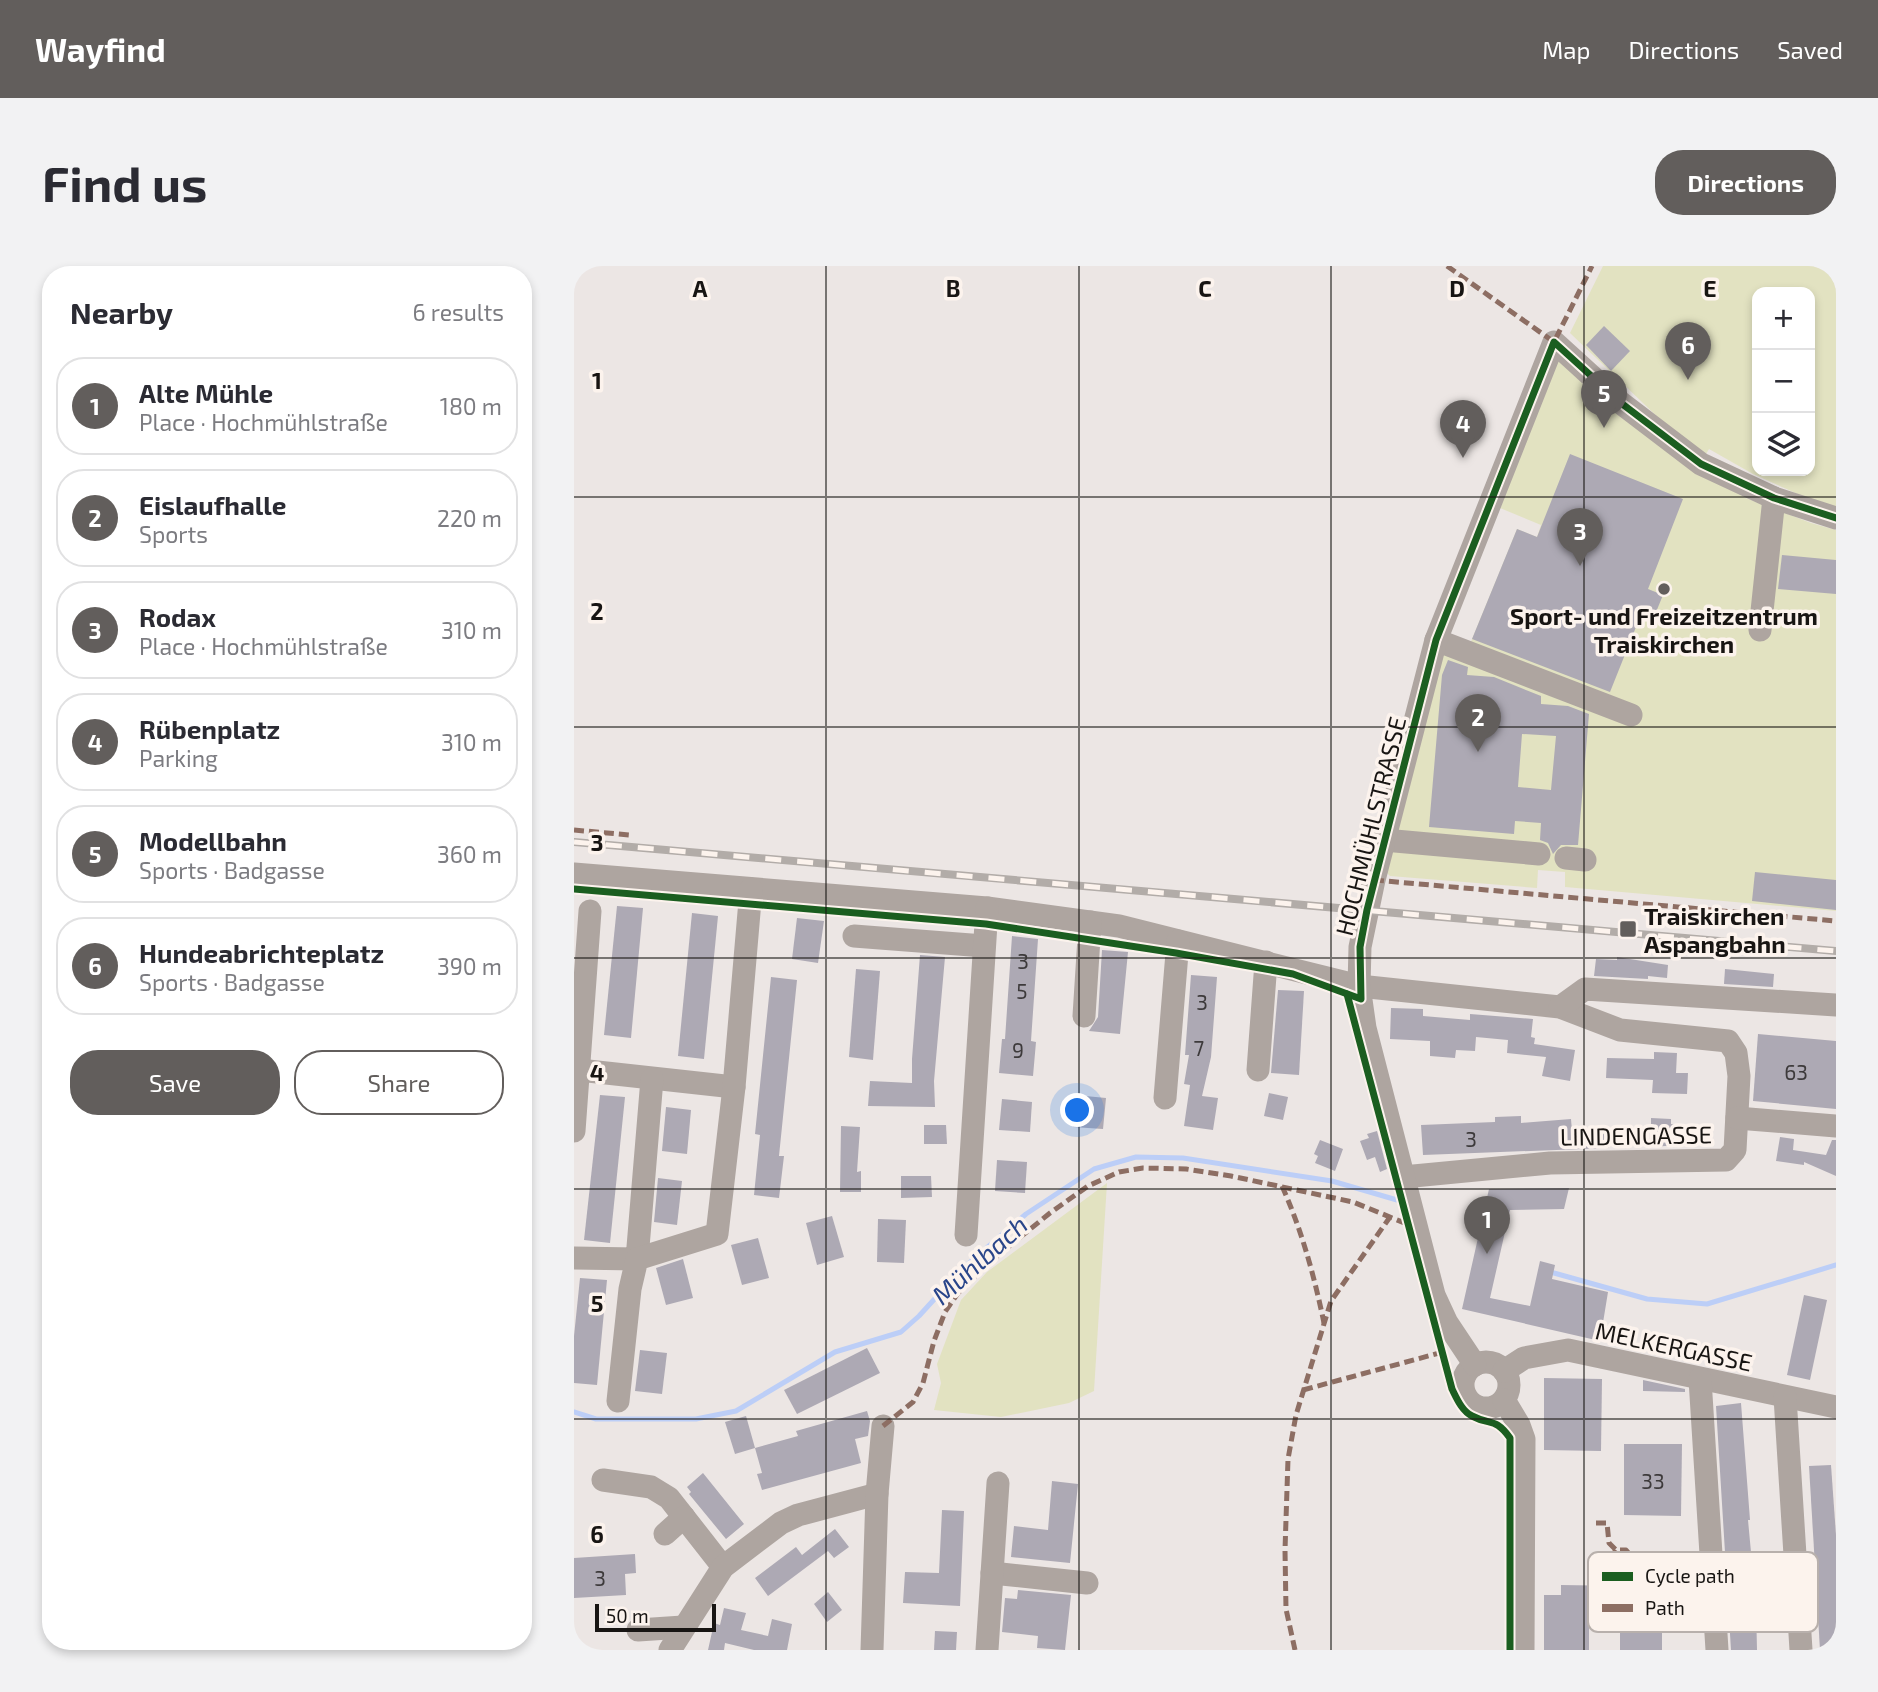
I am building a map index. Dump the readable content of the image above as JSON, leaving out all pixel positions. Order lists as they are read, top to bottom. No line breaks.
{"streets":{"street":["HOCHMÜHLSTRASSE","LINDENGASSE","MELKERGASSE"]},"crossings":[["HOCHMÜHLSTRASSE","LINDENGASSE"],["HOCHMÜHLSTRASSE","MELKERGASSE"]],"water":["Mühlbach"],"places":{"other":["Sport- und Freizeitzentrum Traiskirchen"],"transit":["Traiskirchen Aspangbahn"]},"house_numbers":["3","5","3","7","9","63","3","33","3"],"legend":["Cycle path","Path"],"scale_bar":"50 m","page":{"header":"Wayfind","nav":["Map","Directions","Saved"],"buttons":["Directions",["Save","Share"]],"title":"Find us","heading":["Nearby","6 results"],"map_buttons":["+","−"],"pins":["6","5","4","3","2","1"],"list":[{"mark":"1","name":"Alte Mühle","note":"Place · Hochmühlstraße","value":"180 m"},{"mark":"2","name":"Eislaufhalle","note":"Sports","value":"220 m"},{"mark":"3","name":"Rodax","note":"Place · Hochmühlstraße","value":"310 m"},{"mark":"4","name":"Rübenplatz","note":"Parking","value":"310 m"},{"mark":"5","name":"Modellbahn","note":"Sports · Badgasse","value":"360 m"},{"mark":"6","name":"Hundeabrichteplatz","note":"Sports · Badgasse","value":"390 m"}],"scale":"50 m"},"grid":{"columns":["A","B","C","D","E"],"rows":["1","2","3","4","5","6"]}}
